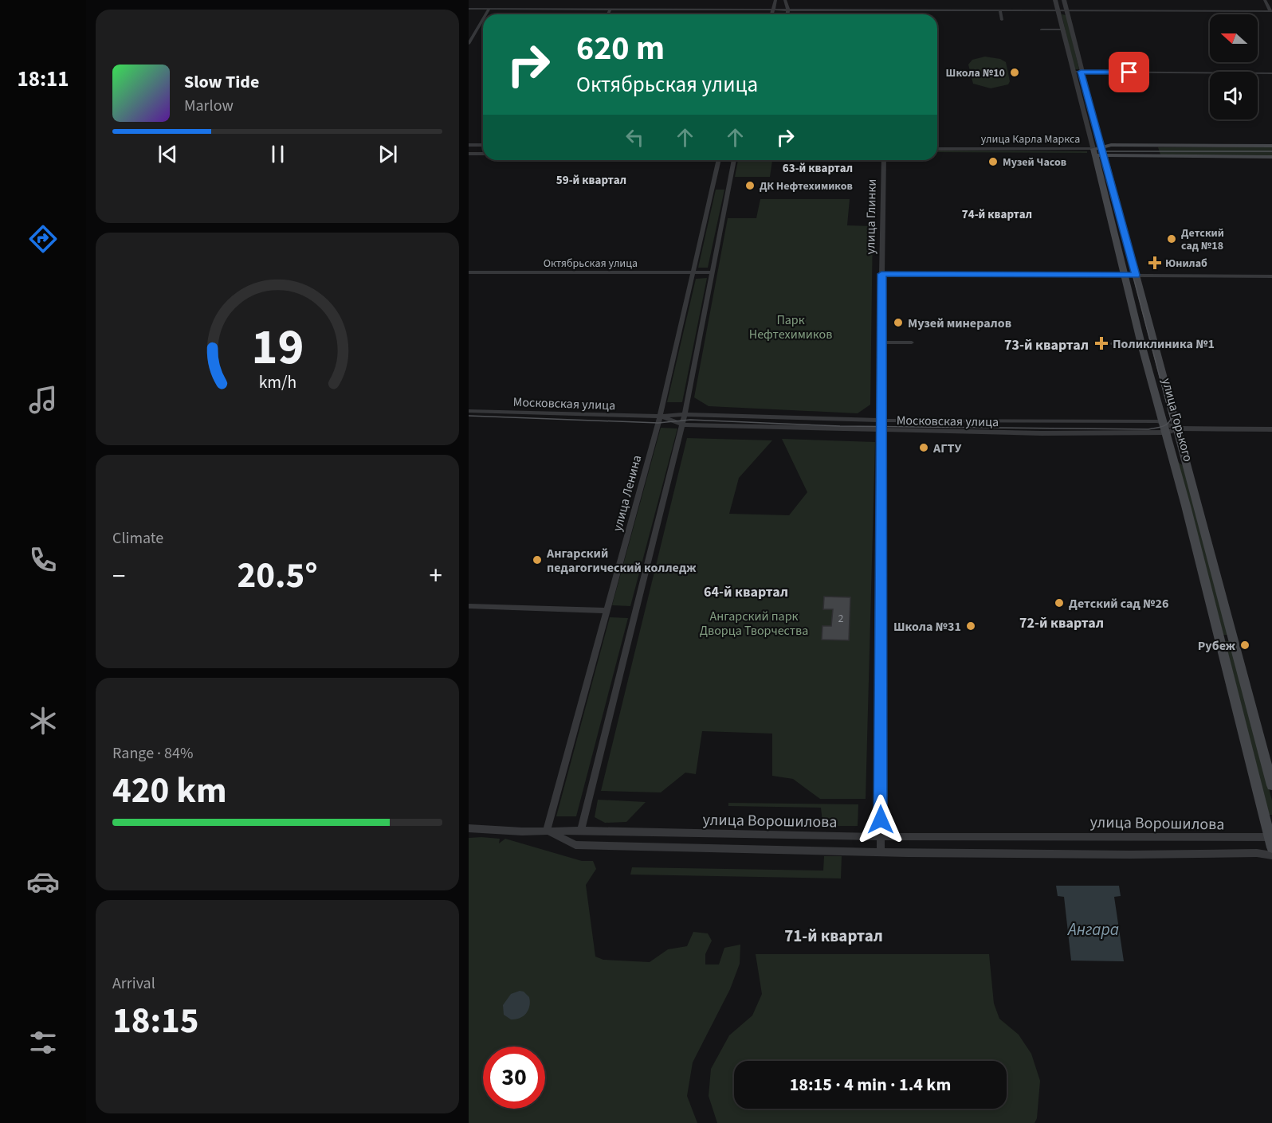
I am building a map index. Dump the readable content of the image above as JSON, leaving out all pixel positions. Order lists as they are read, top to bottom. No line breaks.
{"streets":{"main road":["улица Карла Маркса","улица Горького"],"street":["улица Глинки","Октябрьская улица","Московская улица","улица Ленина","улица Ворошилова"]},"crossings":[["улица Карла Маркса","улица Горького"],["улица Глинки","Московская улица"],["улица Глинки","улица Ворошилова"],["Октябрьская улица","улица Ленина"],["Московская улица","улица Горького"],["Московская улица","улица Ленина"],["улица Горького","улица Ворошилова"],["улица Ленина","улица Ворошилова"]],"districts":["63-й квартал","59-й квартал","74-й квартал","73-й квартал","64-й квартал","72-й квартал","71-й квартал"],"water":["Ангара"],"parks":["Парк Нефтехимиков","Ангарский парк Дворца Творчества"],"places":{"other":["Школа №10","Музей Часов","ДК Нефтехимиков","Детский сад №18","Музей минералов","АГТУ","Ангарский педагогический колледж","Детский сад №26","Школа №31","Рубеж"],"health":["Юнилаб","Поликлиника №1"]},"house_numbers":["2"],"north":"left","page":{"tabs":"18:11","turn":["620 m","Октябрьская улица"],"song":["Slow Tide","Marlow"],"tile":["Climate",["Range · 84%","420 km"],["Arrival","18:15"]],"heat":["−","20.5°","+"],"limit":"30","trip":"18:15 · 4 min · 1.4 km","gauge":["19","km/h"]}}
